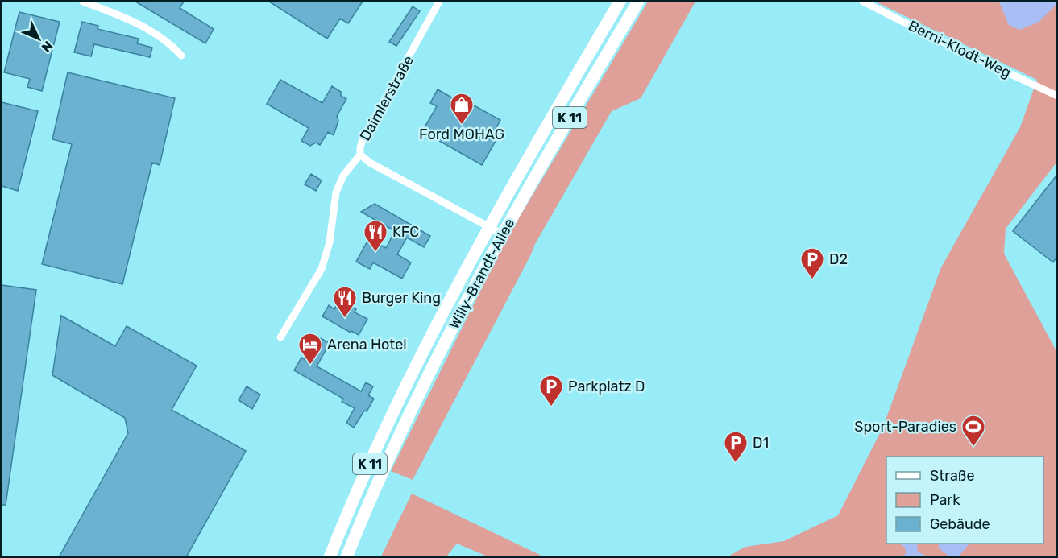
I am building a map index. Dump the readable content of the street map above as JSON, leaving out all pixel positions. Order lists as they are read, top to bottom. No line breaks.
{"streets":{"main road":["K 11","Willy-Brandt-Allee"],"street":["Berni-Klodt-Weg","Daimlerstraße"]},"crossings":[["Daimlerstraße","Willy-Brandt-Allee"]],"places":{"shop":["Ford MOHAG"],"restaurant":["KFC","Burger King"],"parking":["D2","Parkplatz D","D1"],"hotel":["Arena Hotel"],"sports":["Sport-Paradies"]},"legend":["Straße","Park","Gebäude"],"north":"bottom right"}
